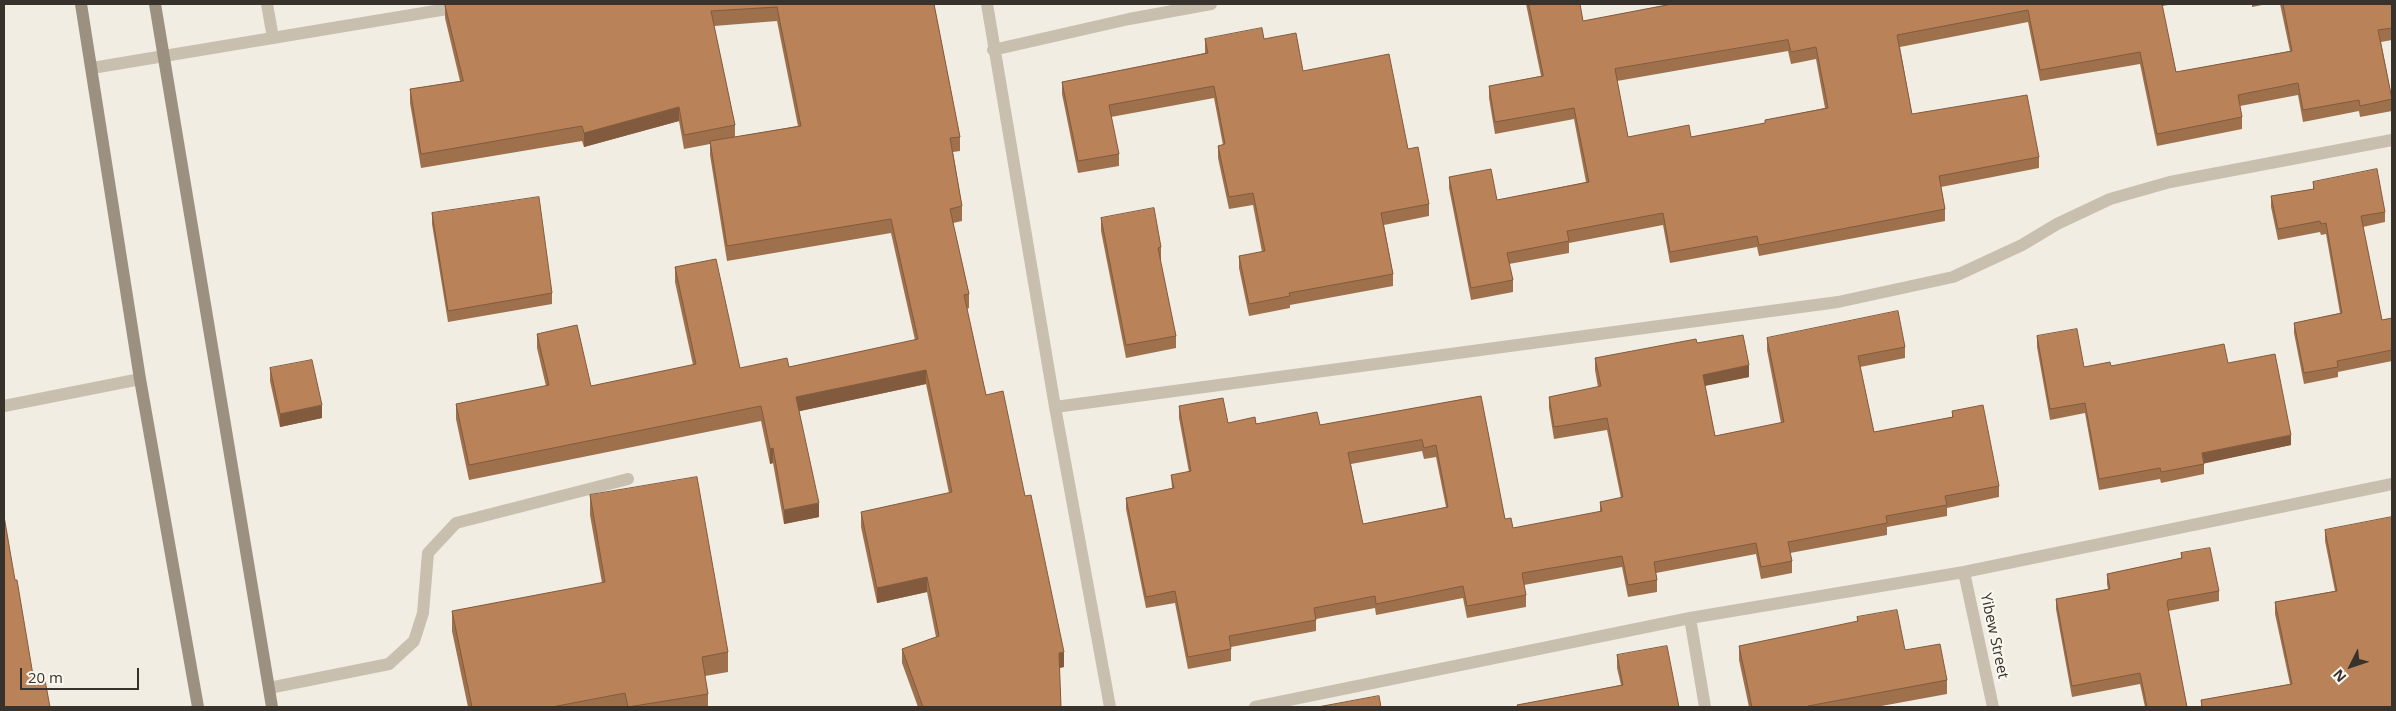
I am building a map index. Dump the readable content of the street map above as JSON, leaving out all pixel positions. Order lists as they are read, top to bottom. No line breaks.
{"streets":{"street":["Yibew Street"]},"scale_bar":"20 m","north":"bottom left"}
